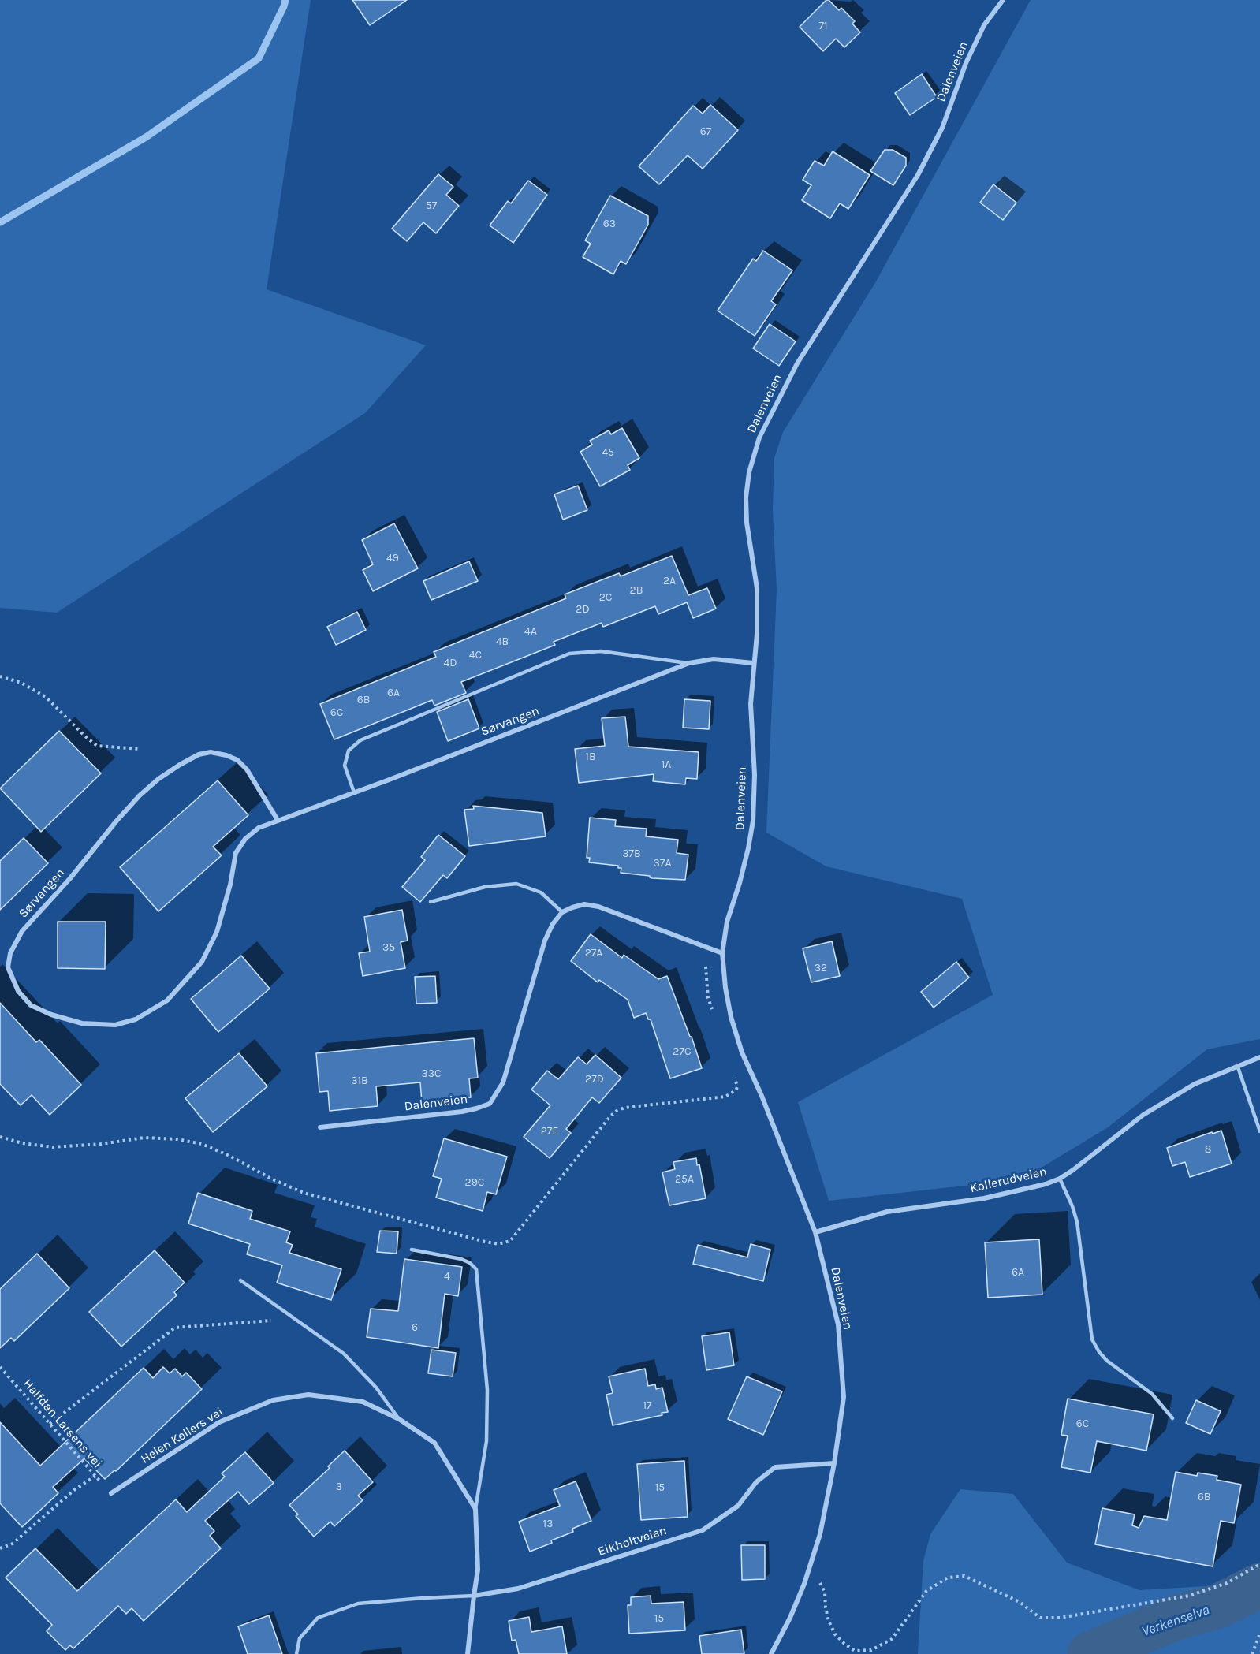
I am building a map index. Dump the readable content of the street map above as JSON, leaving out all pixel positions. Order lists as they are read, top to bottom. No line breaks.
{"streets":{"street":["Dalenveien","Sørvangen","Kollerudveien","Helen Kellers vei","Eikholtveien"],"path":["Halfdan Larsens vei"]},"crossings":[["Dalenveien","Sørvangen"],["Dalenveien","Kollerudveien"],["Dalenveien","Eikholtveien"],["Halfdan Larsens vei","Helen Kellers vei"],["Helen Kellers vei","Eikholtveien"]],"water":["Verkenselva"],"house_numbers":["71","67","57","63","45","49","2A","2B","2C","2D","4A","4B","4C","4D","6A","6B","6C","1B","1A","37B","37A","35","27A","32","27C","33C","27D","31B","27E","8","25A","29C","6A","4","6","17","6C","3","15","6B","13","15"]}
